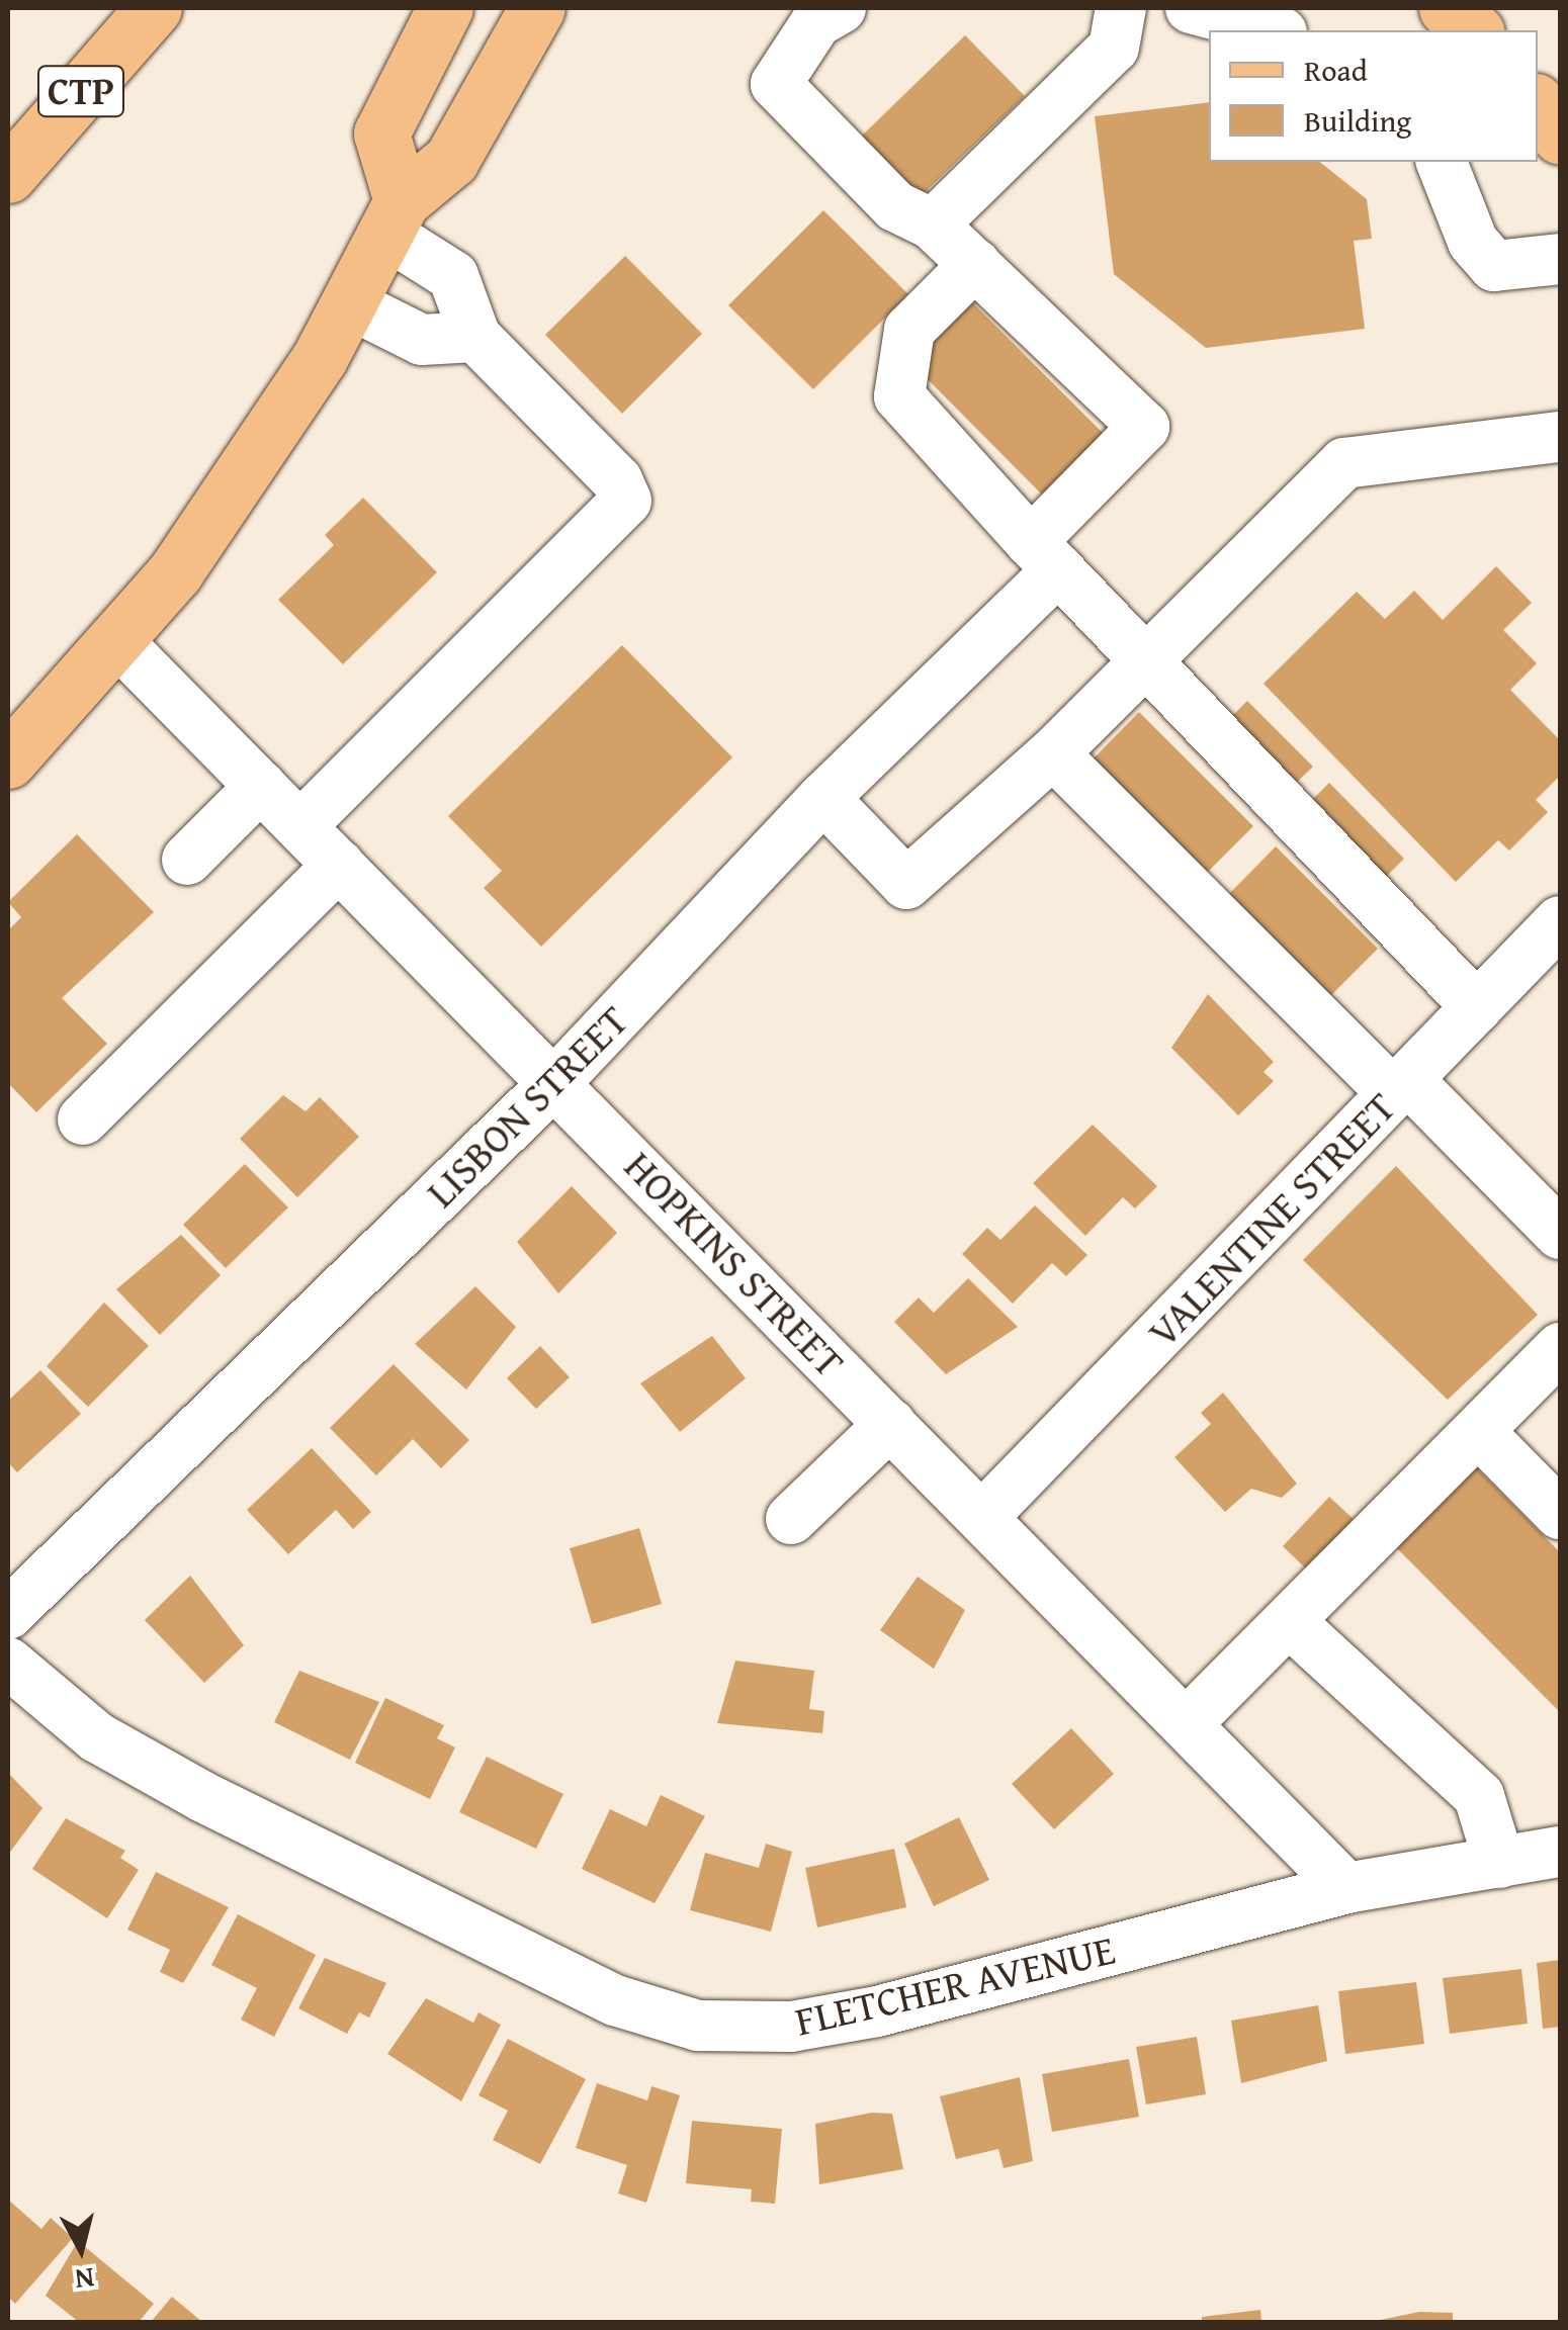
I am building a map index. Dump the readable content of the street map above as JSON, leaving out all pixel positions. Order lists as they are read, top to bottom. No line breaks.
{"streets":{"main road":["CTP"],"street":["LISBON STREET","VALENTINE STREET","HOPKINS STREET","FLETCHER AVENUE"]},"crossings":[["LISBON STREET","HOPKINS STREET"],["VALENTINE STREET","HOPKINS STREET"],["HOPKINS STREET","FLETCHER AVENUE"]],"legend":["Road","Building"],"north":"bottom"}
